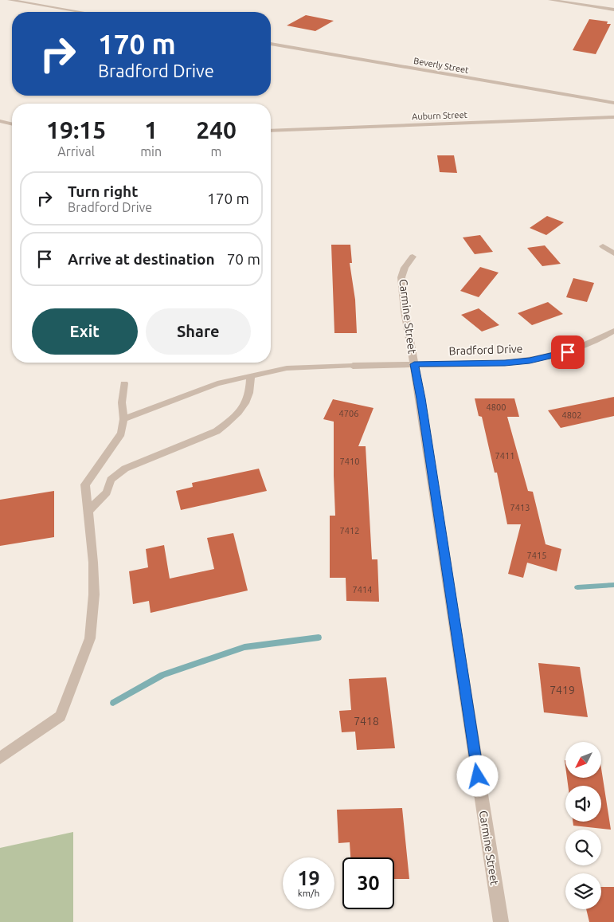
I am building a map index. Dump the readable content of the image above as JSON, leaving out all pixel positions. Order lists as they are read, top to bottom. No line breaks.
{"streets":{"street":["Beverly Street","Auburn Street","Carmine Street","Bradford Drive"]},"crossings":[["Carmine Street","Bradford Drive"]],"house_numbers":["4800","4706","4802","7411","7410","7413","7412","7415","7414","7419","7418"],"north":"bottom left","page":{"turn":["170 m","Bradford Drive"],"eta":["19:15","Arrival","1","min","240","m"],"list":[{"name":"Turn right","note":"Bradford Drive","value":"170 m"},{"name":"Arrive at destination","value":"70 m"}],"buttons":["Exit","Share"],"speed":"19 km/h","limit":"30"}}
